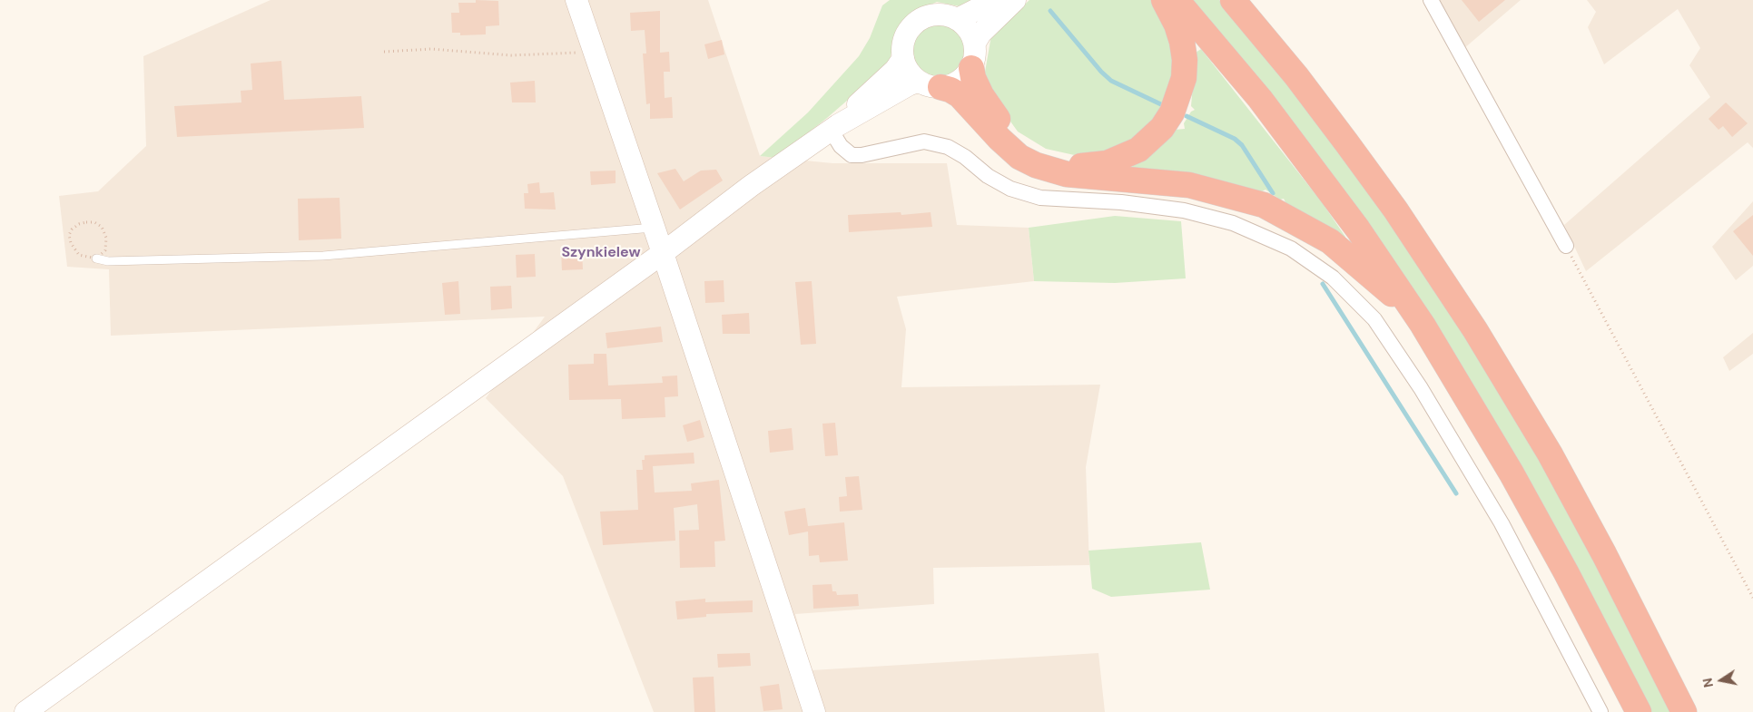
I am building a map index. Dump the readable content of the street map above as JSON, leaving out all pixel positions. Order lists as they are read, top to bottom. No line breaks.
{"districts":["Szynkielew"],"north":"left"}
